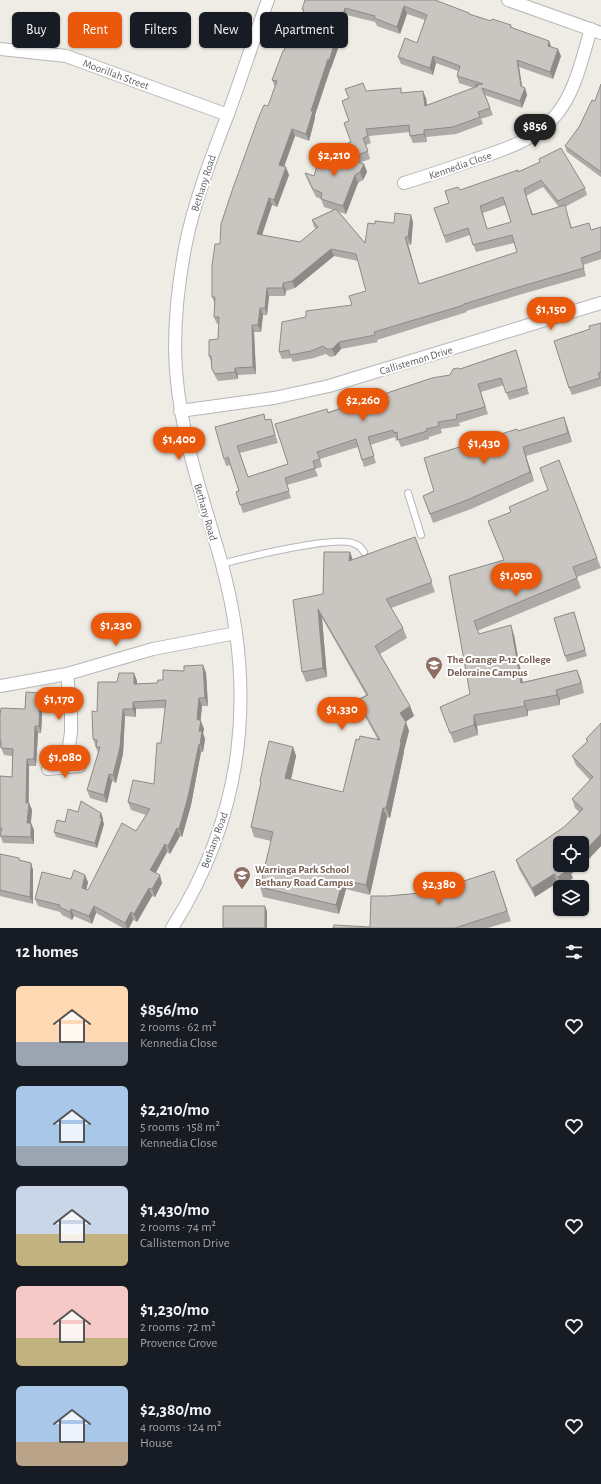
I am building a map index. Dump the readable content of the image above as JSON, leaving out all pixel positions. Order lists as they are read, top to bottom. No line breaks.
{"streets":{"street":["Moorillah Street","Kennedia Close","Bethany Road","Callistemon Drive"]},"crossings":[["Moorillah Street","Bethany Road"],["Bethany Road","Callistemon Drive"]],"places":{"school or university":["The Grange P-12 College Deloraine Campus","Warringa Park School Bethany Road Campus"]},"page":{"chip":["Buy","Rent","Filters","New","Apartment"],"price":["$856","$2,210","$1,150","$2,260","$1,400","$1,430","$1,050","$1,230","$1,170","$1,330","$1,080","$2,380"],"heading":"12 homes","list":[{"name":"$856/mo","note":"2 rooms · 62 m² · Kennedia Close"},{"name":"$2,210/mo","note":"5 rooms · 158 m² · Kennedia Close"},{"name":"$1,430/mo","note":"2 rooms · 74 m² · Callistemon Drive"},{"name":"$1,230/mo","note":"2 rooms · 72 m² · Provence Grove"},{"name":"$2,380/mo","note":"4 rooms · 124 m² · House"}]}}
